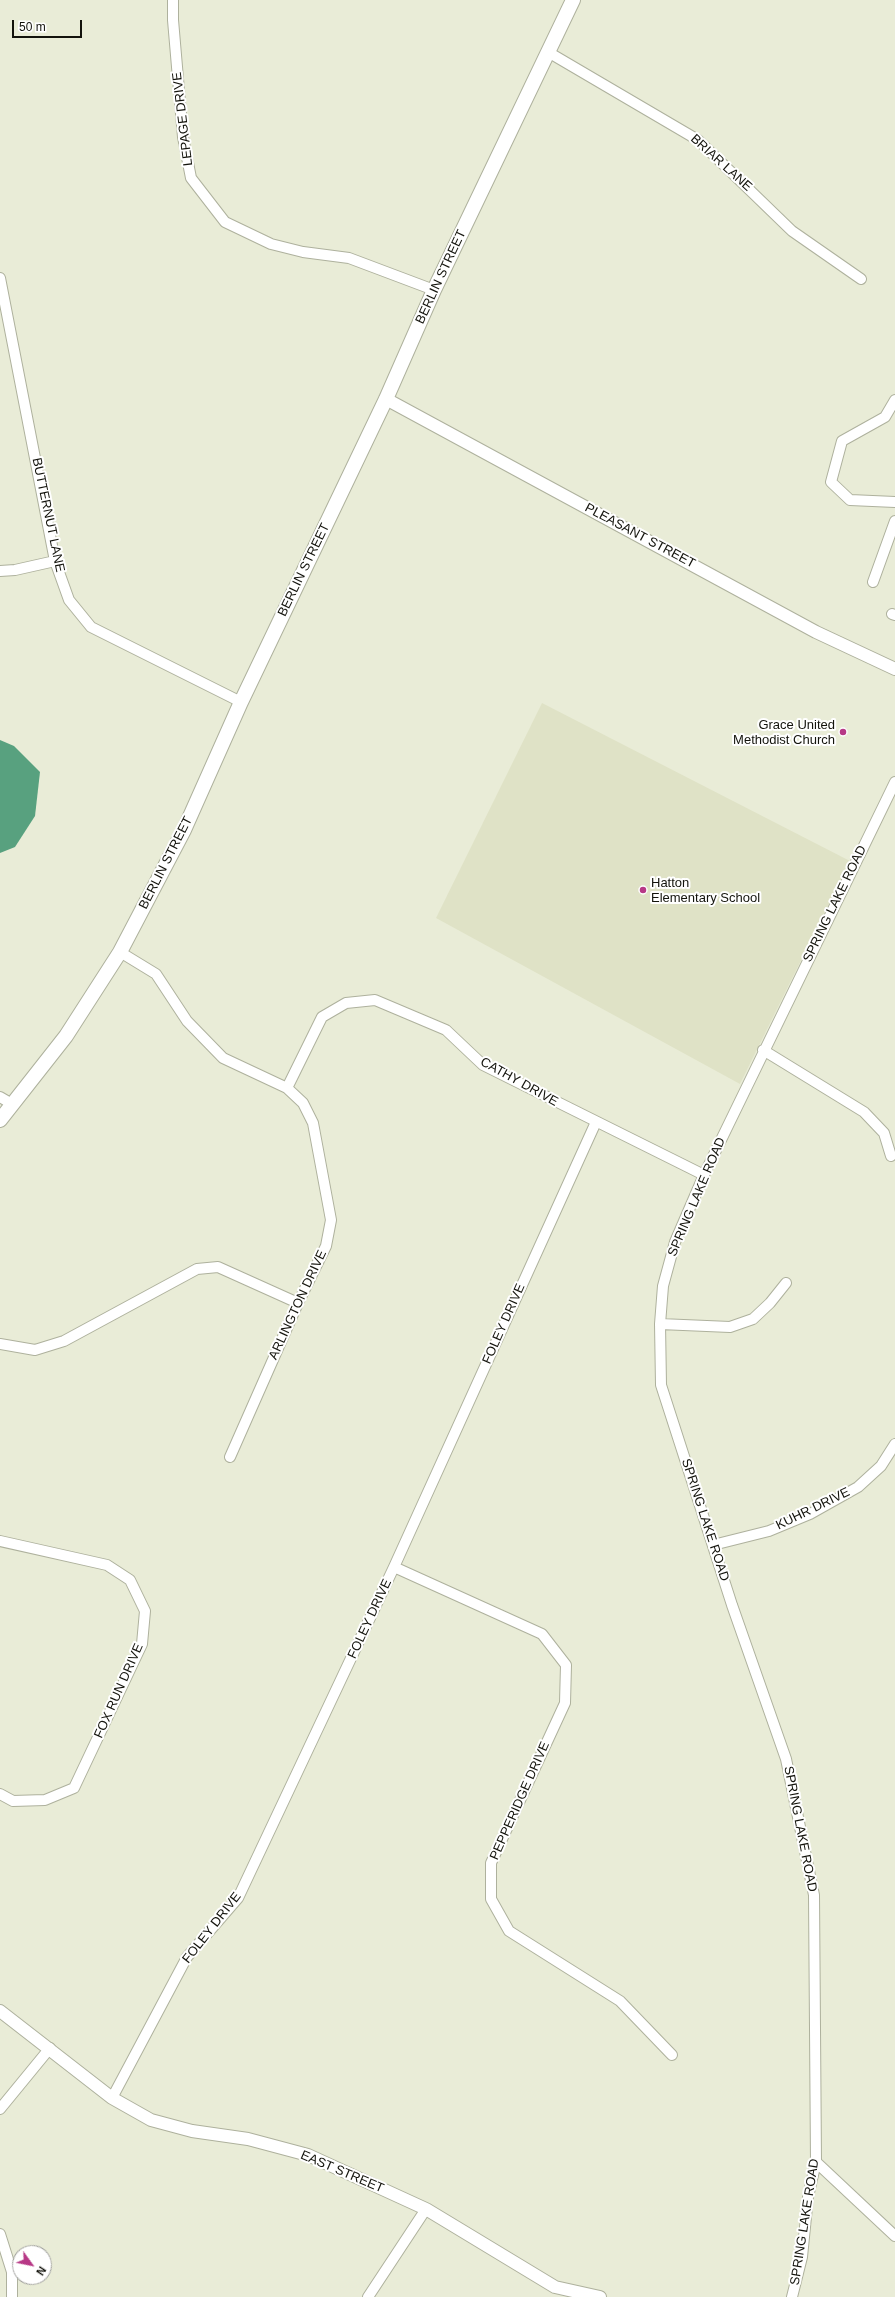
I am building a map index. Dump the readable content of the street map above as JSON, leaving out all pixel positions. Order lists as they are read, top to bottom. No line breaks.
{"streets":{"main road":["BERLIN STREET"],"street":["LEPAGE DRIVE","BRIAR LANE","BUTTERNUT LANE","PLEASANT STREET","SPRING LAKE ROAD","CATHY DRIVE","ARLINGTON DRIVE","FOLEY DRIVE","KUHR DRIVE","FOX RUN DRIVE","PEPPERIDGE DRIVE","EAST STREET"]},"crossings":[["LEPAGE DRIVE","BERLIN STREET"],["BRIAR LANE","BERLIN STREET"],["BERLIN STREET","BUTTERNUT LANE"],["BERLIN STREET","PLEASANT STREET"],["BERLIN STREET","ARLINGTON DRIVE"],["SPRING LAKE ROAD","CATHY DRIVE"],["SPRING LAKE ROAD","KUHR DRIVE"],["CATHY DRIVE","ARLINGTON DRIVE"],["CATHY DRIVE","FOLEY DRIVE"],["FOLEY DRIVE","PEPPERIDGE DRIVE"],["FOLEY DRIVE","EAST STREET"]],"places":["Grace United Methodist Church","Hatton Elementary School"],"scale_bar":"50 m","north":"bottom right"}
